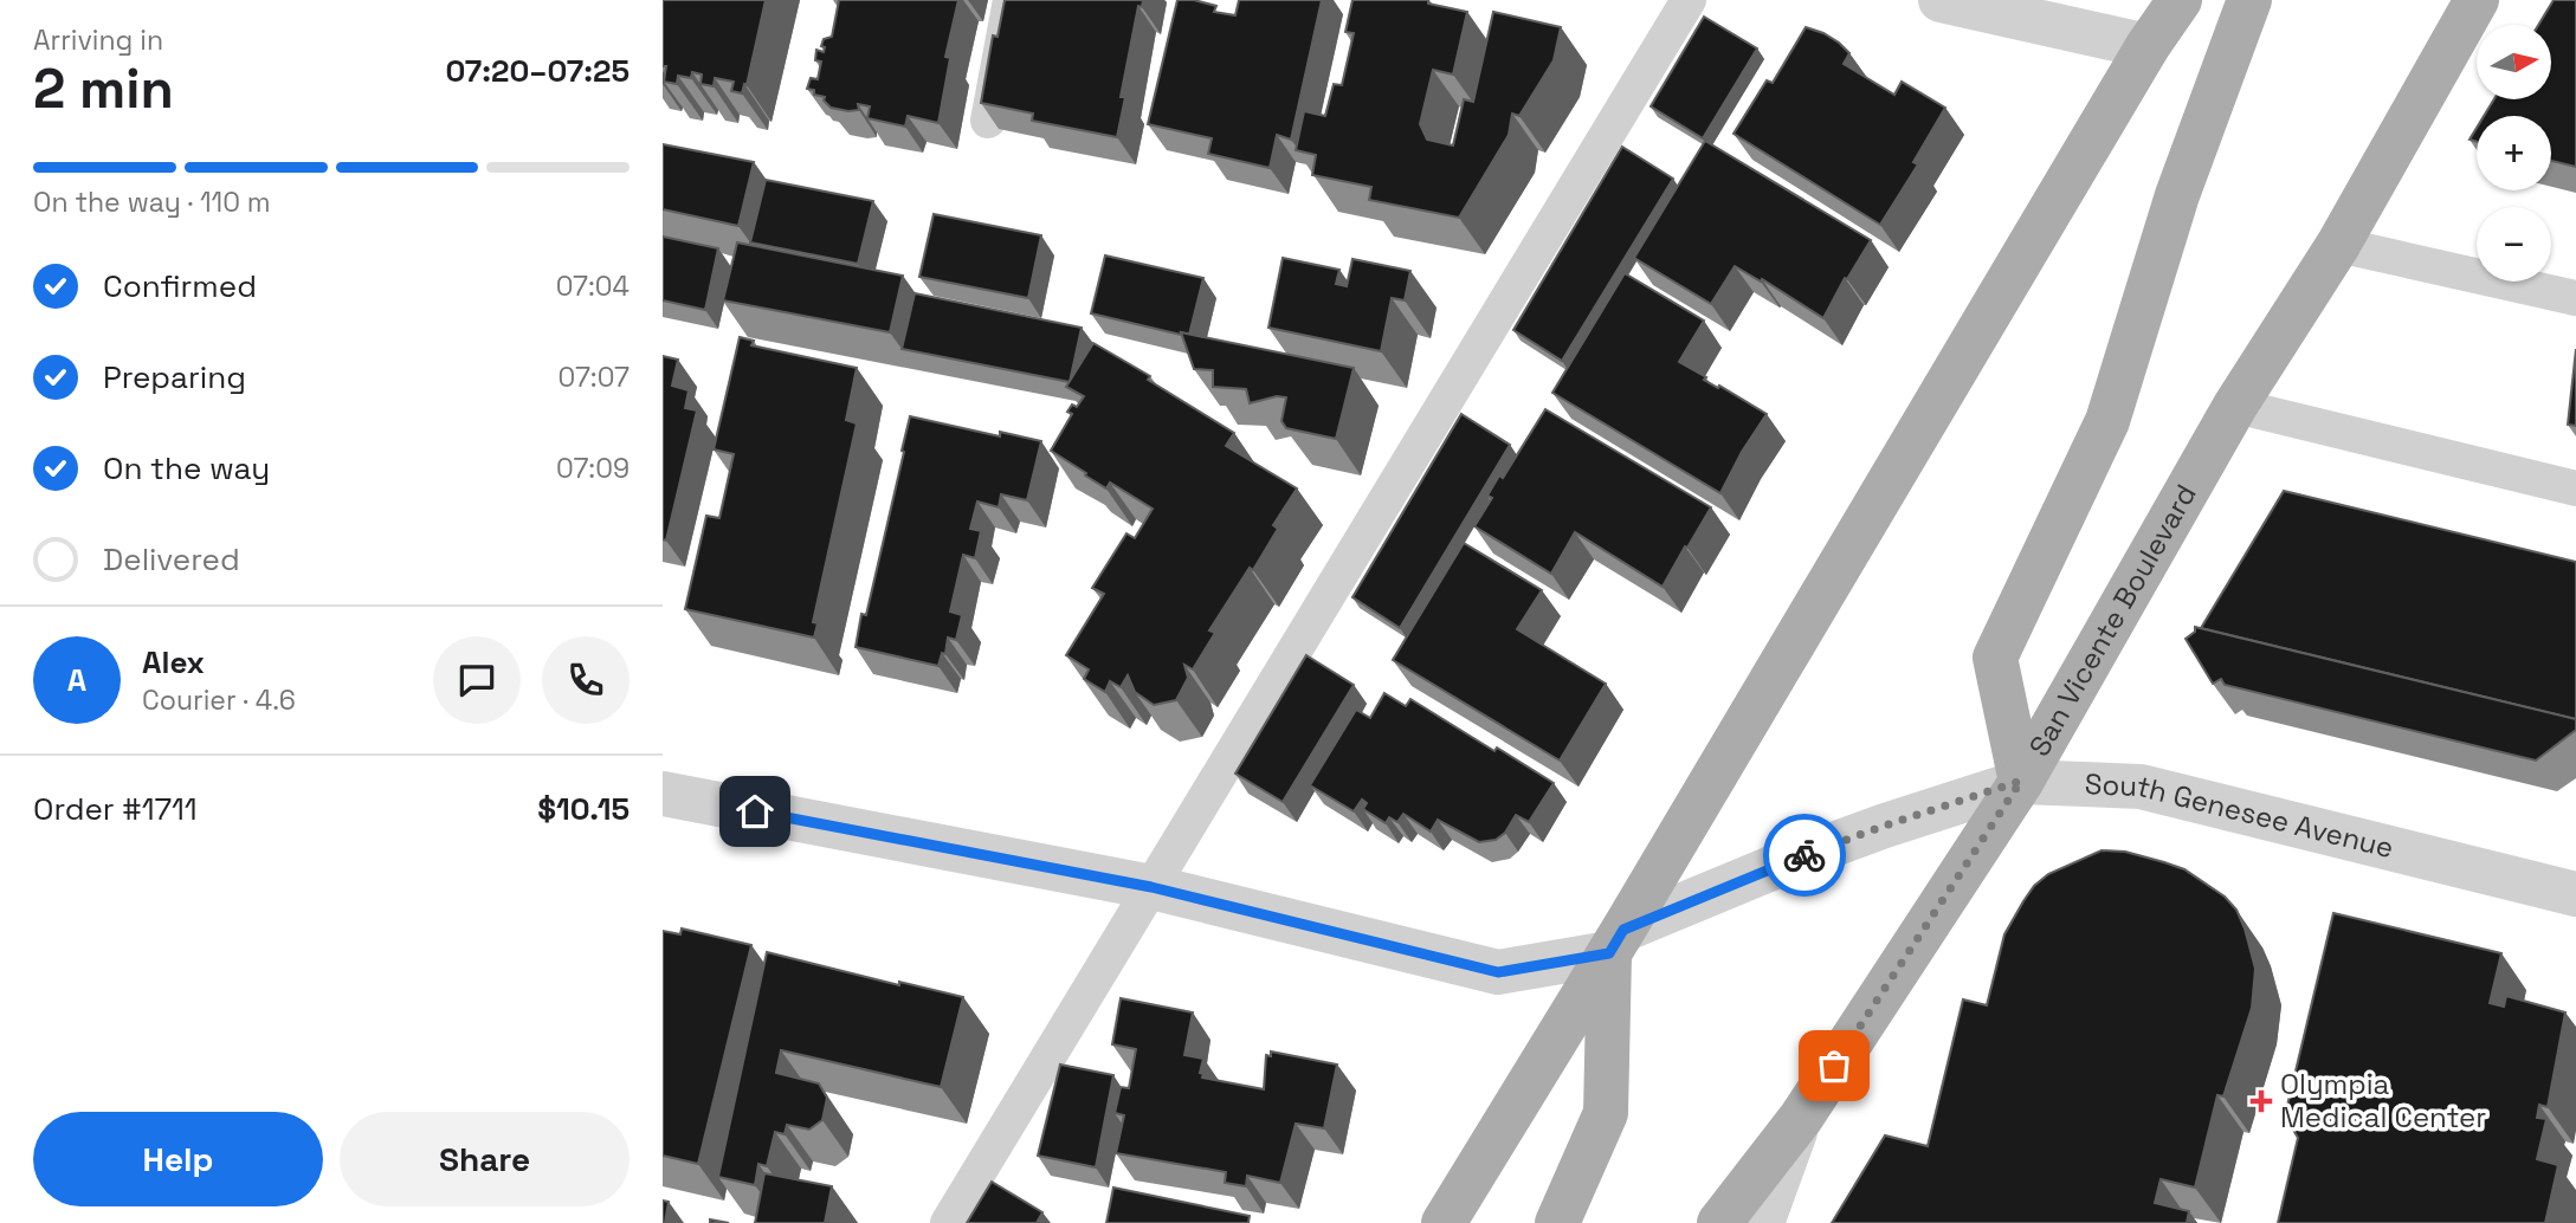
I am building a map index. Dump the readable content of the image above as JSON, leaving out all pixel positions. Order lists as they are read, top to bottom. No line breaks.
{"streets":{"main road":["San Vicente Boulevard"],"street":["South Genesee Avenue"]},"crossings":[["San Vicente Boulevard","South Genesee Avenue"]],"places":{"health":["Olympia Medical Center"]},"north":"right","page":{"heading":["2 min","Arriving in","07:20–07:25"],"panel":["Alex","Courier · 4.6","Order #1711","$10.15"],"map_buttons":["+","−"],"bar":"On the way · 110 m","list":[["Confirmed","07:04"],["Preparing","07:07"],["On the way","07:09"],"Delivered"],"round":"A","buttons":["Help","Share"]}}
